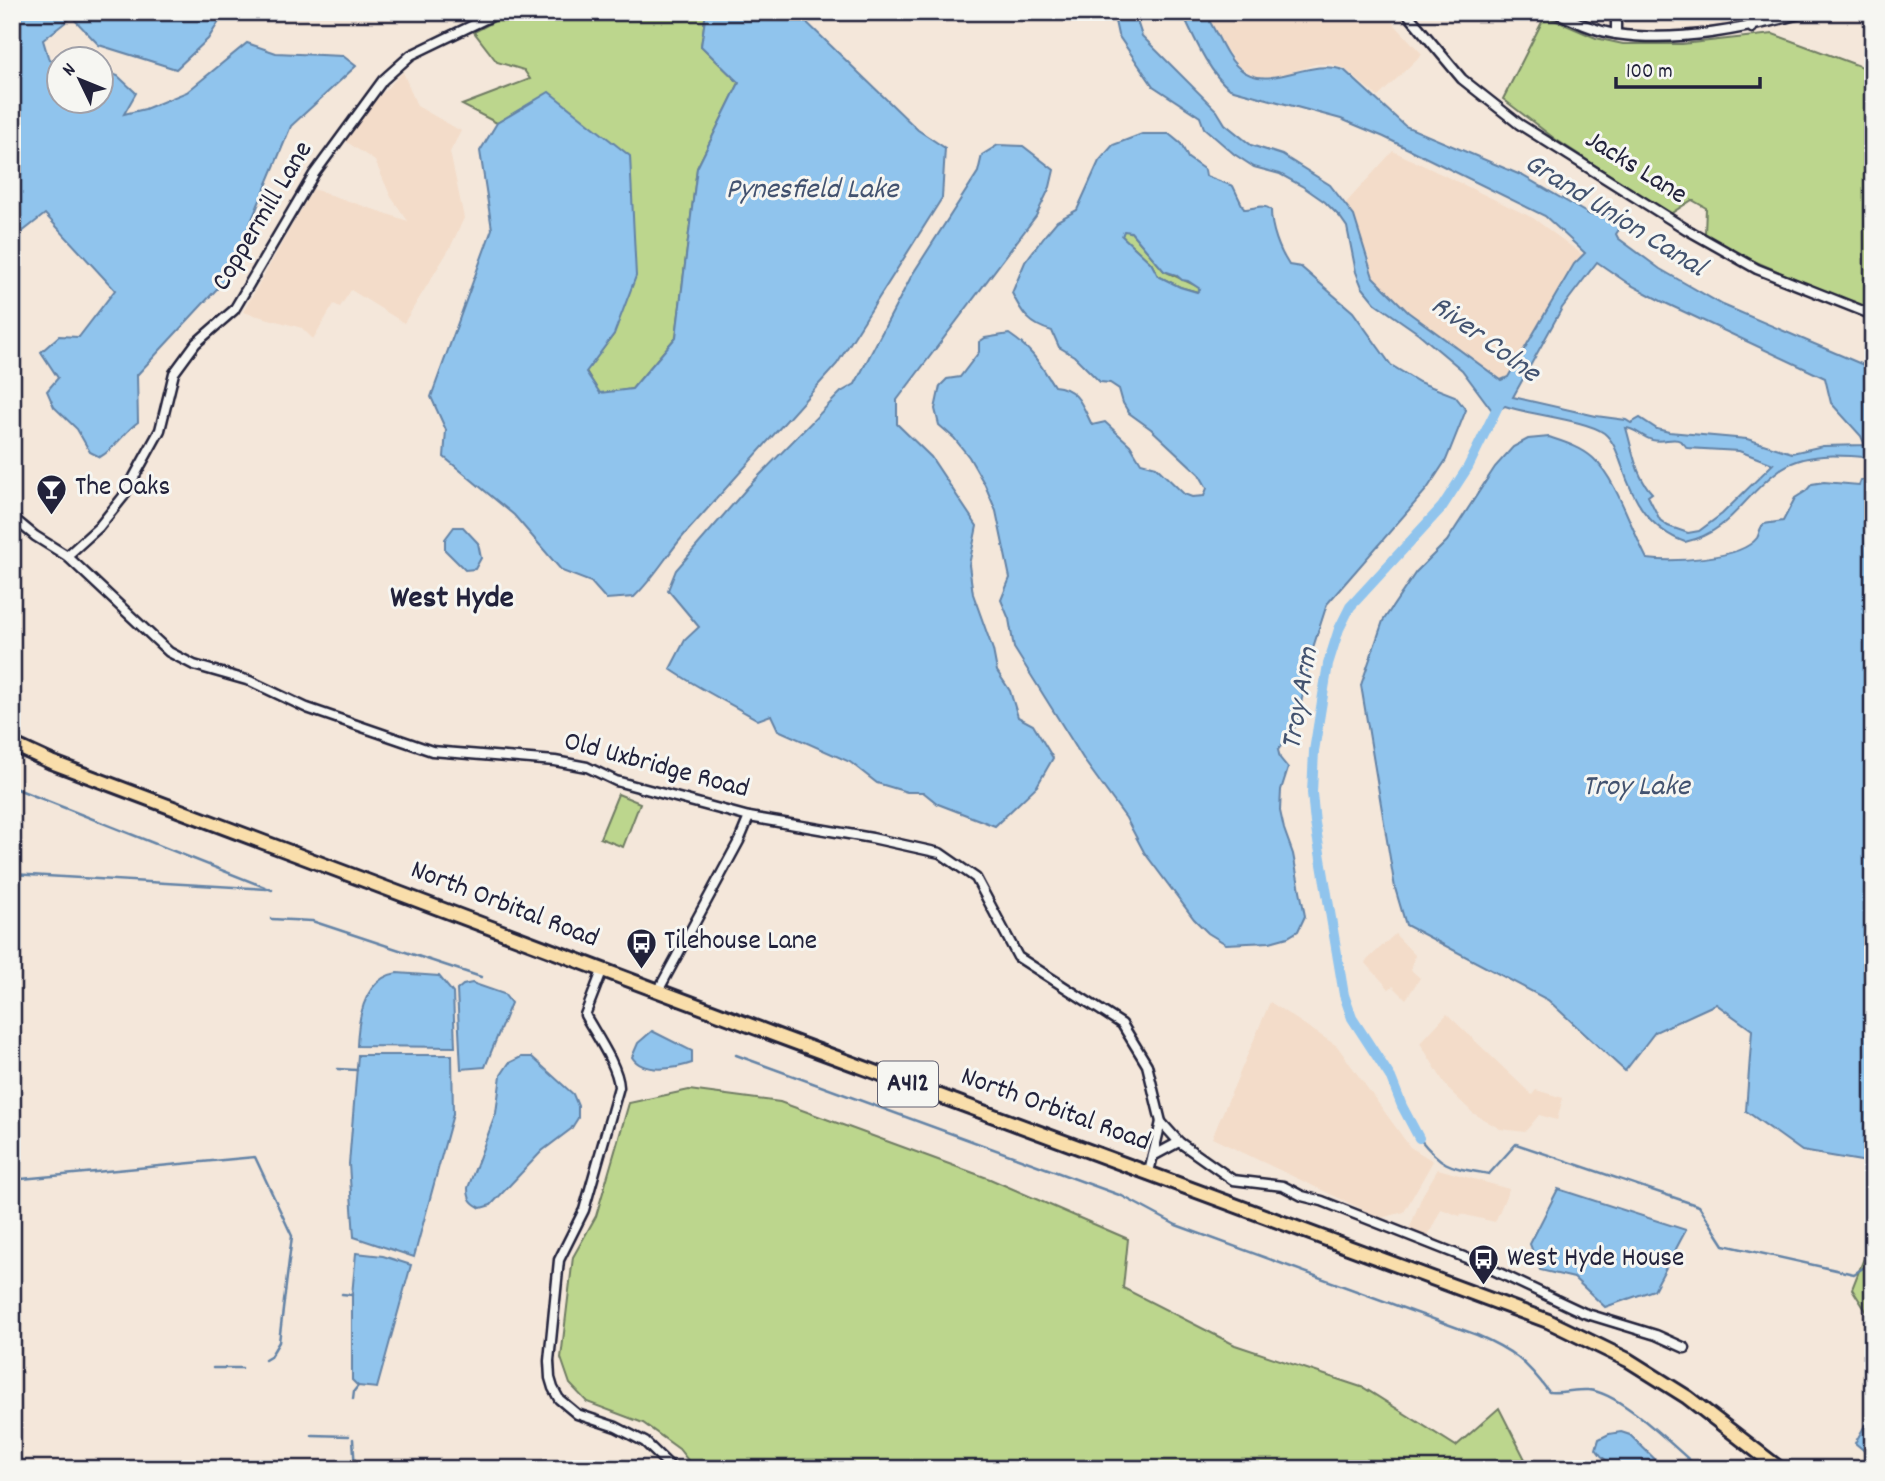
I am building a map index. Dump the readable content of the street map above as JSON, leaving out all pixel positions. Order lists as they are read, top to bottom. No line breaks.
{"streets":{"main road":["North Orbital Road","A412"],"street":["Jacks Lane","Coppermill Lane","Old Uxbridge Road"]},"crossings":[["Coppermill Lane","Old Uxbridge Road"],["Old Uxbridge Road","North Orbital Road"]],"districts":["West Hyde"],"water":["Pynesfield Lake","Grand Union Canal","River Colne","Troy Arm","Troy Lake"],"places":{"bar":["The Oaks"],"bus stop":["Tilehouse Lane","West Hyde House"]},"scale_bar":"100 m","north":"top left"}
